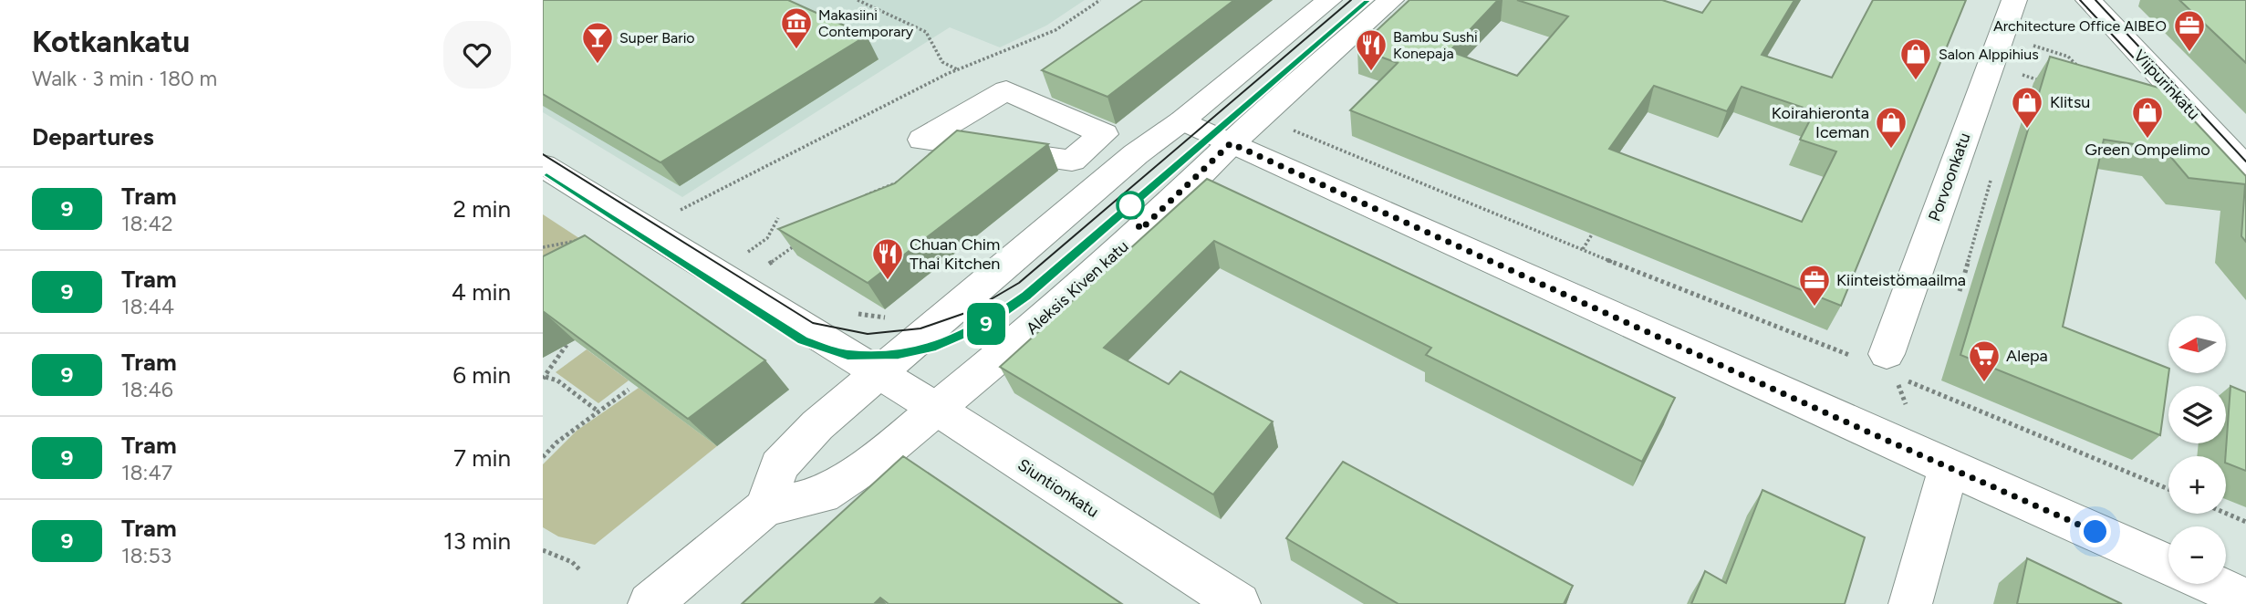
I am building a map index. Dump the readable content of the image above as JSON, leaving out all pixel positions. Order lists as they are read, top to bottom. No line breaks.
{"streets":{"street":["Viipurinkatu","Porvoonkatu","Aleksis Kiven katu","Siuntionkatu"]},"crossings":[["Aleksis Kiven katu","Siuntionkatu"]],"places":{"museum":["Makasiini Contemporary"],"office":["Architecture Office AIBEO","Kiinteistömaailma"],"bar":["Super Bario"],"restaurant":["Bambu Sushi Konepaja","Chuan Chim Thai Kitchen"],"shop":["Salon Alppihius","Klitsu","Green Ompelimo","Koirahieronta Iceman"],"supermarket":["Alepa"]},"lines":["tram line 9"],"north":"left","page":{"heading":[["Kotkankatu","Walk · 3 min · 180 m"],"Departures"],"on_map":"9","list":[{"mark":"9","name":"Tram","note":"18:42","value":"2 min"},{"mark":"9","name":"Tram","note":"18:44","value":"4 min"},{"mark":"9","name":"Tram","note":"18:46","value":"6 min"},{"mark":"9","name":"Tram","note":"18:47","value":"7 min"},{"mark":"9","name":"Tram","note":"18:53","value":"13 min"}],"map_buttons":["+","−"]}}
